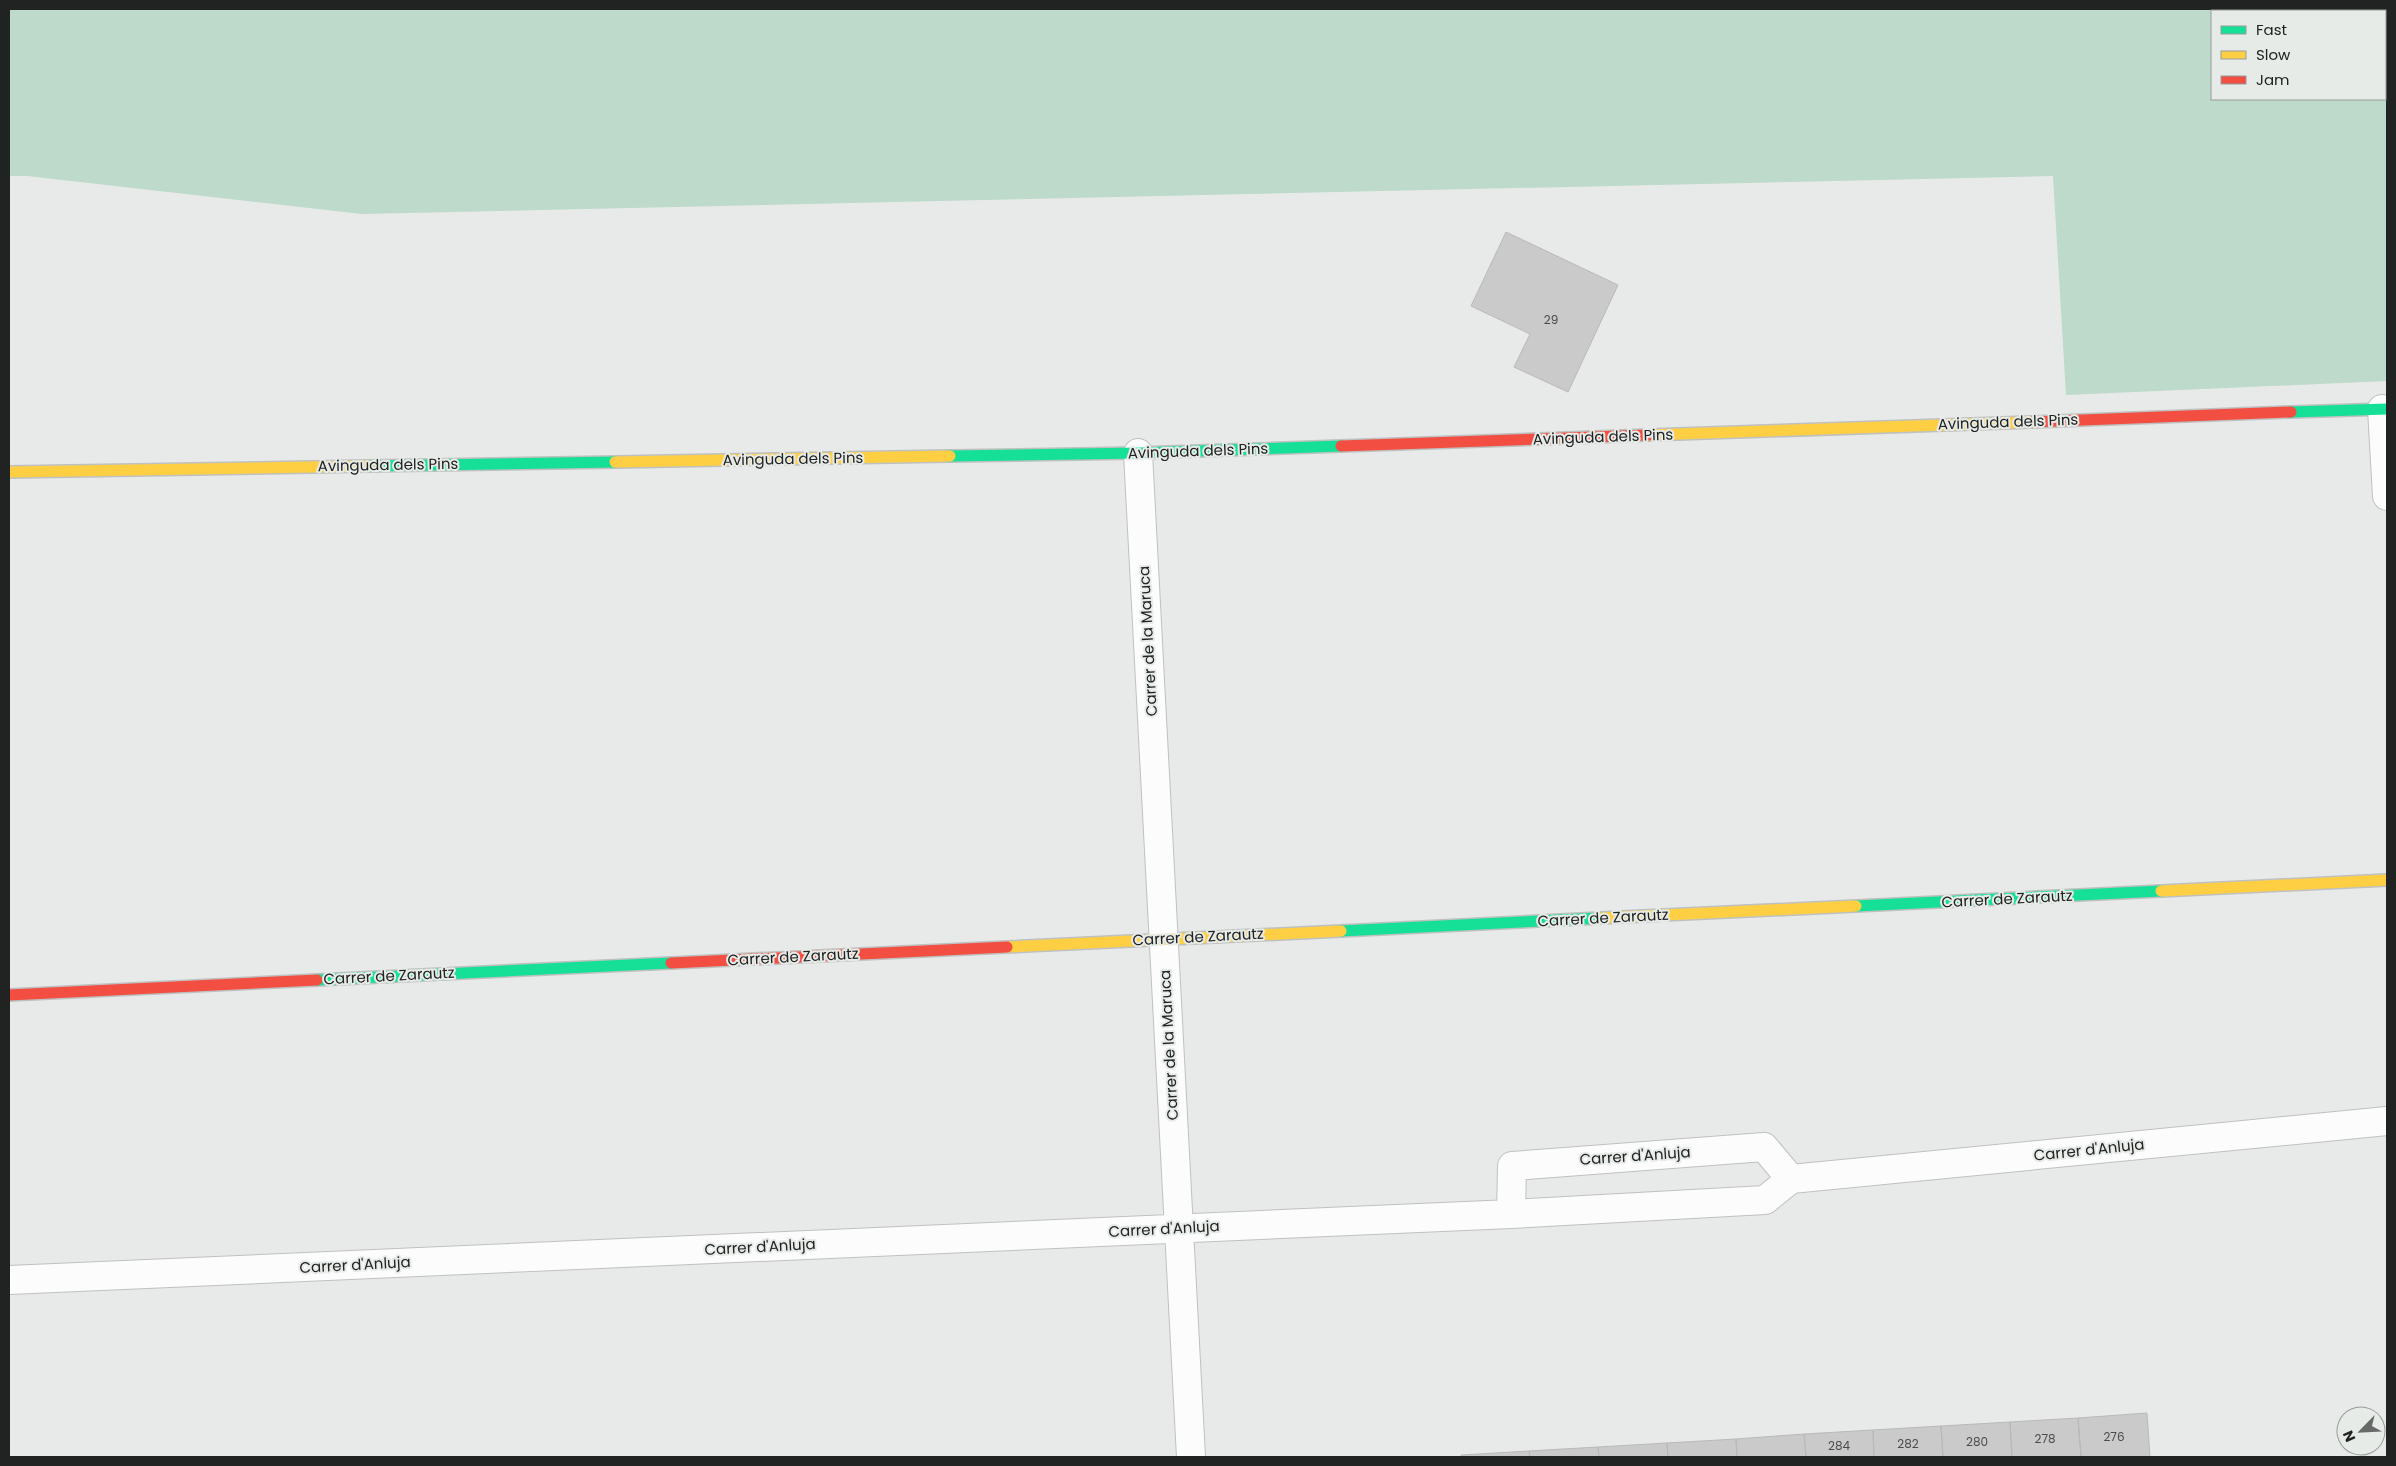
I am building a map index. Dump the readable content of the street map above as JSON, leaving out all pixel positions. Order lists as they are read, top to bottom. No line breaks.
{"streets":{"street":["Avinguda dels Pins","Carrer de la Maruca","Carrer de Zarautz","Carrer d'Anluja"]},"crossings":[["Avinguda dels Pins","Carrer de la Maruca"],["Carrer de la Maruca","Carrer de Zarautz"],["Carrer de la Maruca","Carrer d'Anluja"]],"house_numbers":["29","276","278","280","282","284"],"legend":["Fast","Slow","Jam"],"north":"bottom left"}
